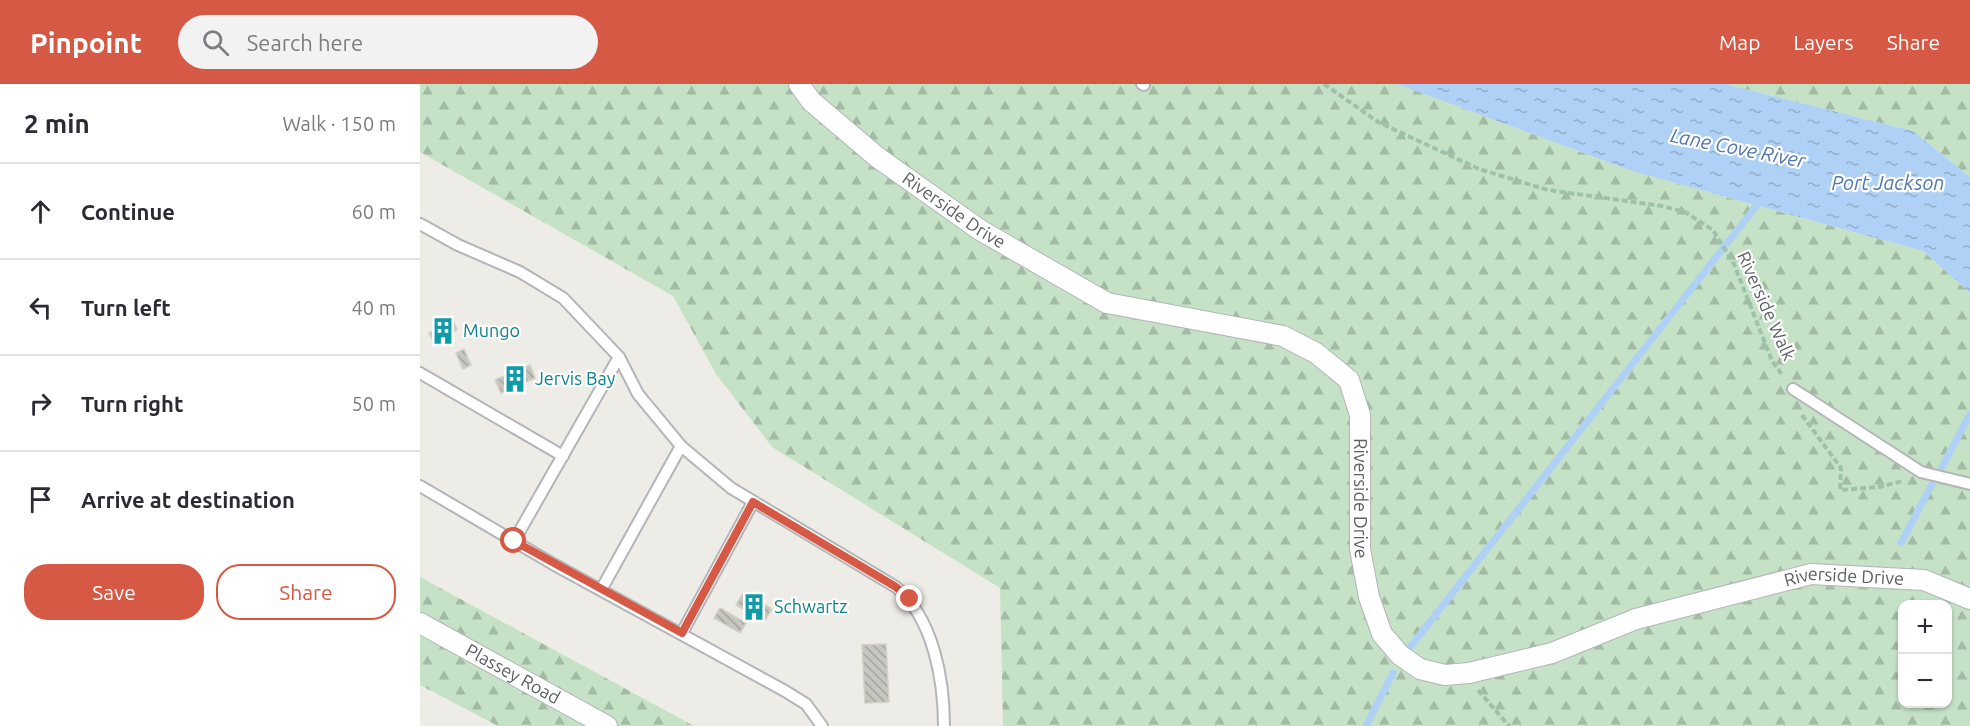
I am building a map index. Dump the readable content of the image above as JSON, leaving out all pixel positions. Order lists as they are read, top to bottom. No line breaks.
{"streets":{"street":["Riverside Drive","Plassey Road"],"path":["Riverside Walk"]},"water":["Lane Cove River","Port Jackson"],"places":{"building":["Mungo","Jervis Bay","Schwartz"]},"page":{"header":"Pinpoint","search":"Search here","nav":["Map","Layers","Share"],"heading":["2 min","Walk · 150 m"],"list":[["Continue","60 m"],["Turn left","40 m"],["Turn right","50 m"],"Arrive at destination"],"buttons":["Save","Share"],"map_buttons":["+","−"]}}
